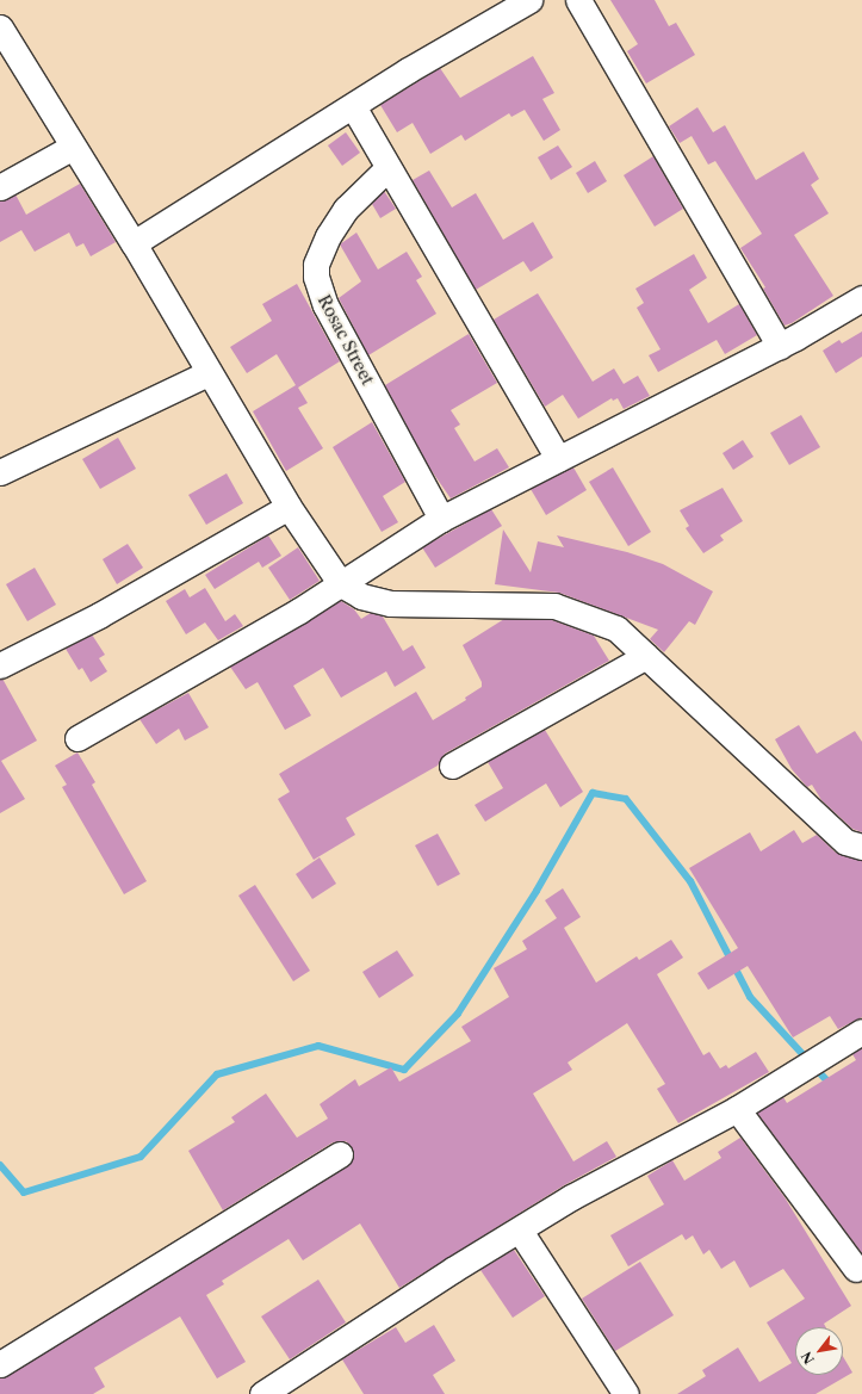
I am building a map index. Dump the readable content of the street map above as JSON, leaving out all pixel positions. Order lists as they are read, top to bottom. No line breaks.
{"streets":{"street":["Rosac Street"]},"north":"bottom left"}
